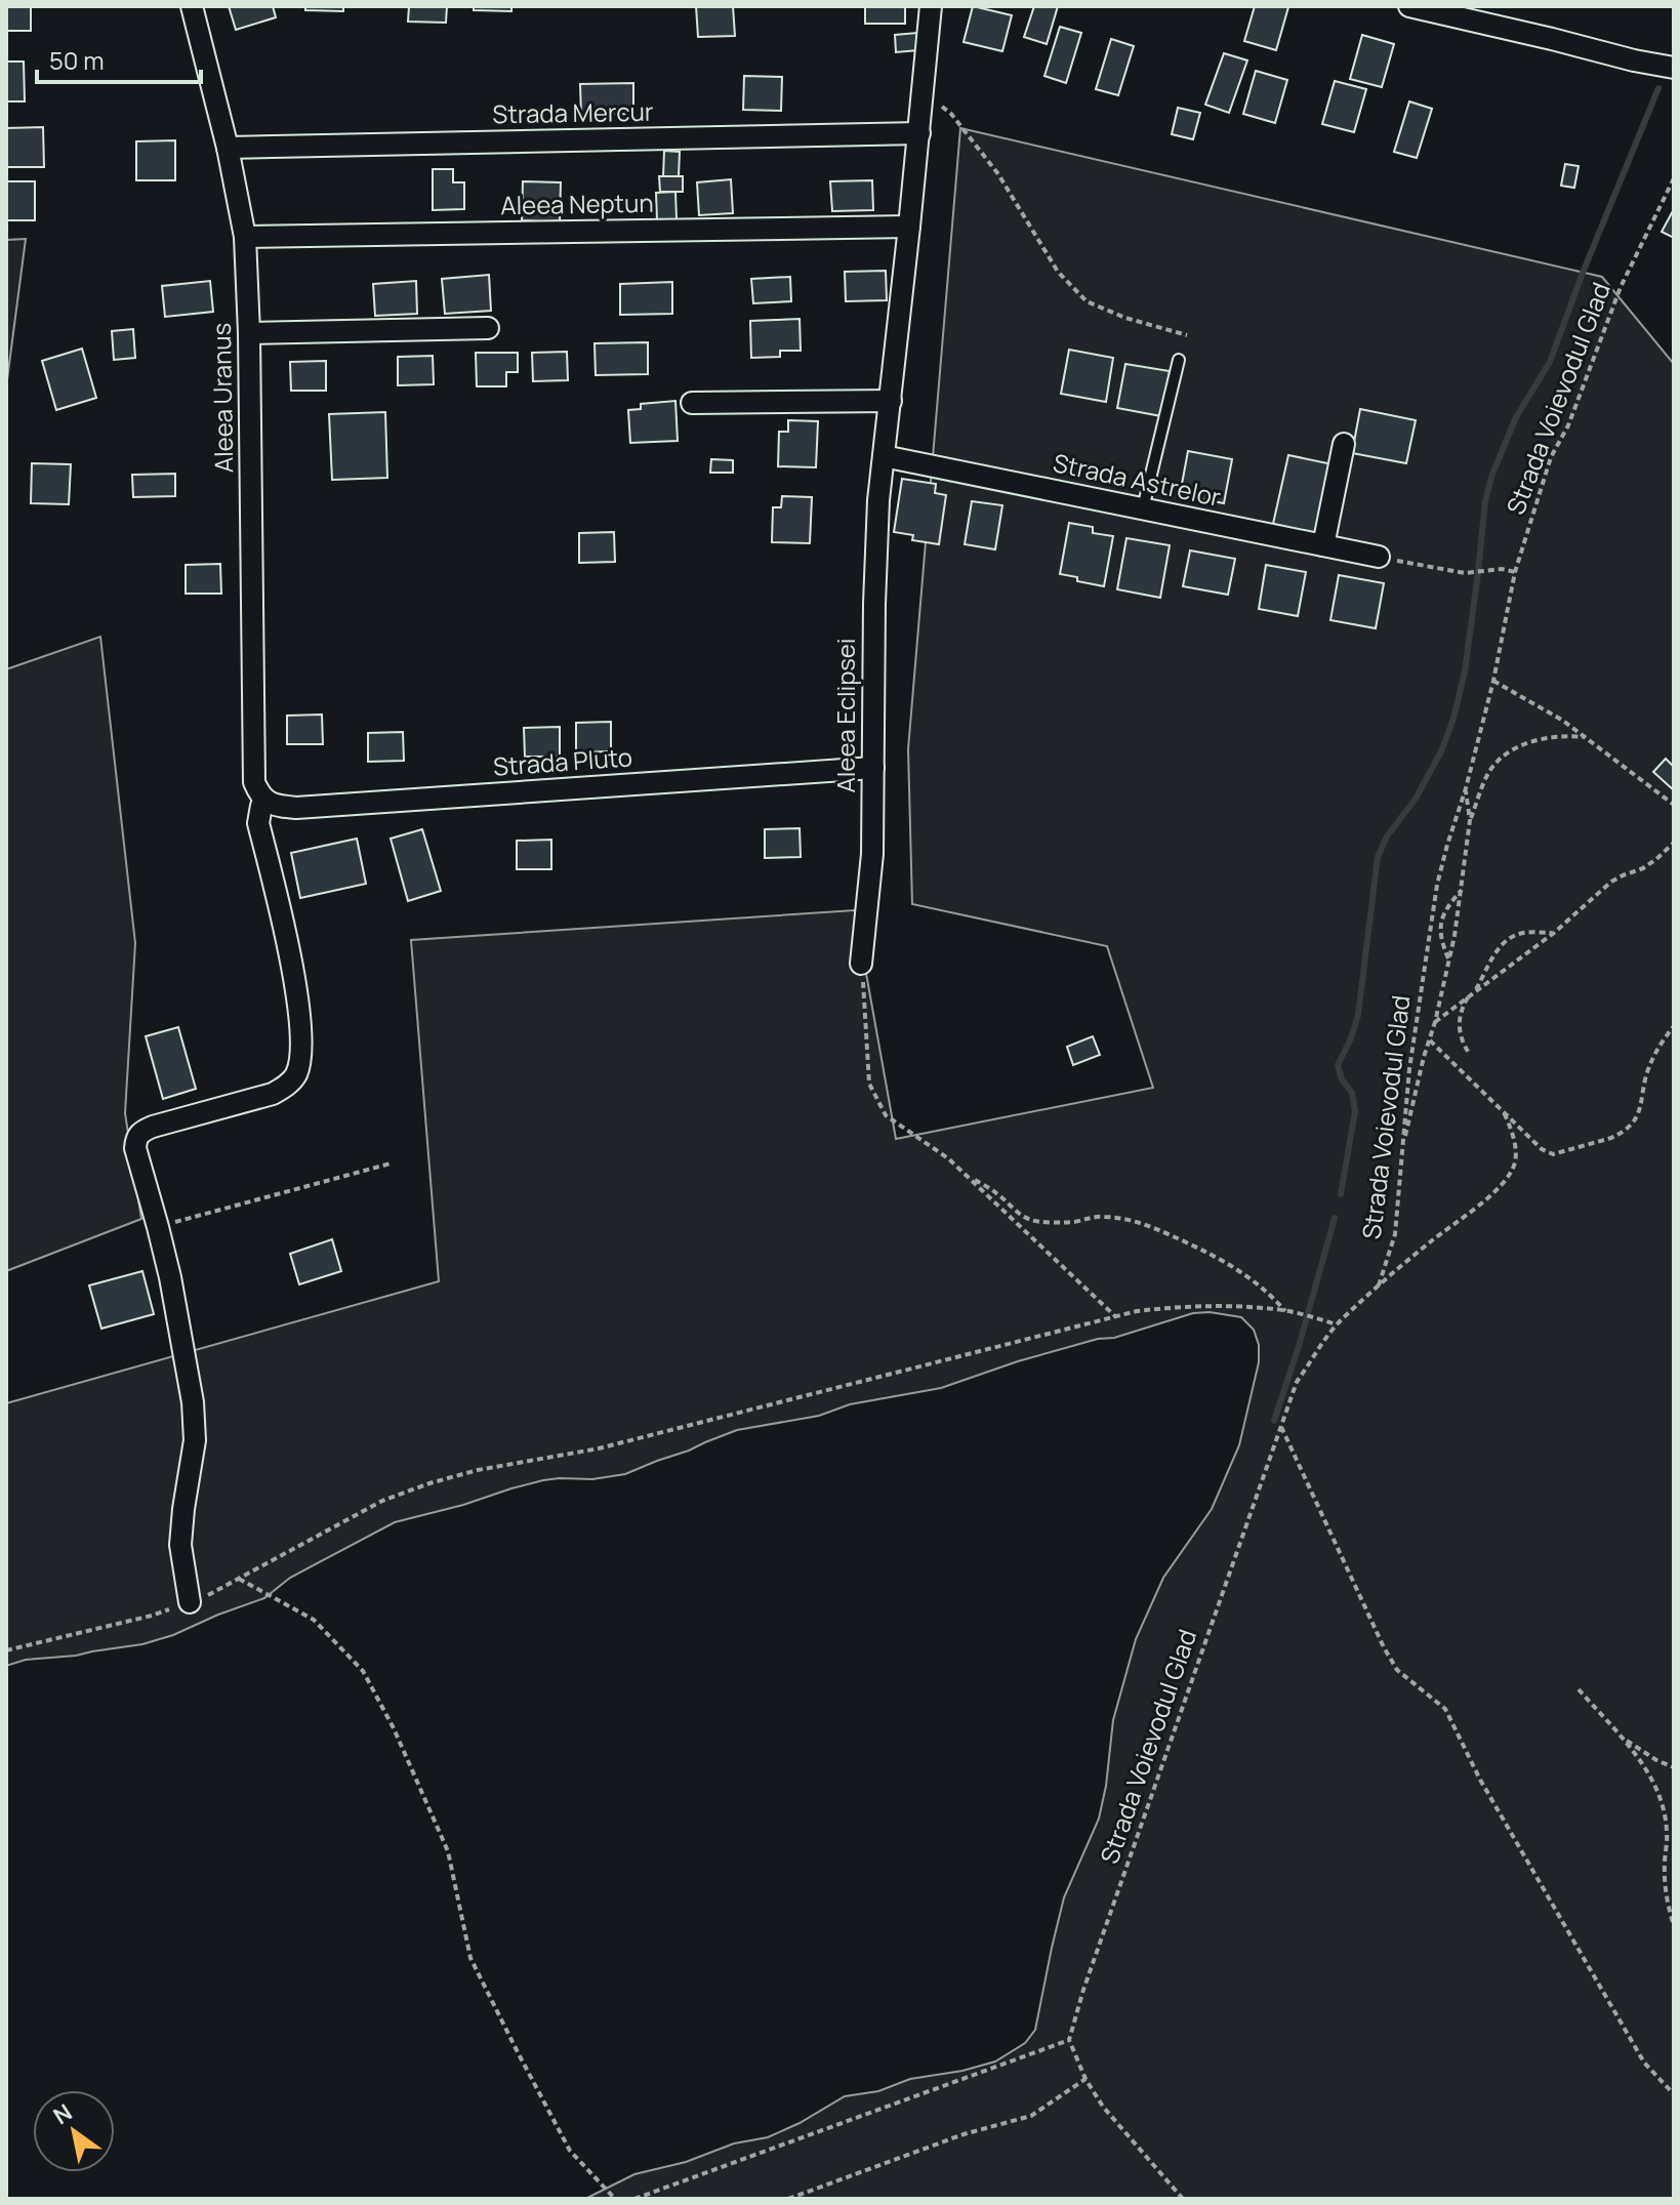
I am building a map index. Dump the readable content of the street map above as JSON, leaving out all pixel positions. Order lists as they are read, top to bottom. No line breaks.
{"streets":{"street":["Strada Mercur","Aleea Neptun","Aleea Uranus","Strada Astrelor","Aleea Eclipsei","Strada Pluto"],"path":["Strada Voievodul Glad"]},"crossings":[["Strada Mercur","Aleea Uranus"],["Strada Mercur","Aleea Eclipsei"],["Aleea Neptun","Aleea Uranus"],["Aleea Neptun","Aleea Eclipsei"],["Aleea Uranus","Strada Pluto"],["Strada Astrelor","Aleea Eclipsei"],["Aleea Eclipsei","Strada Pluto"]],"scale_bar":"50 m","north":"top left"}
